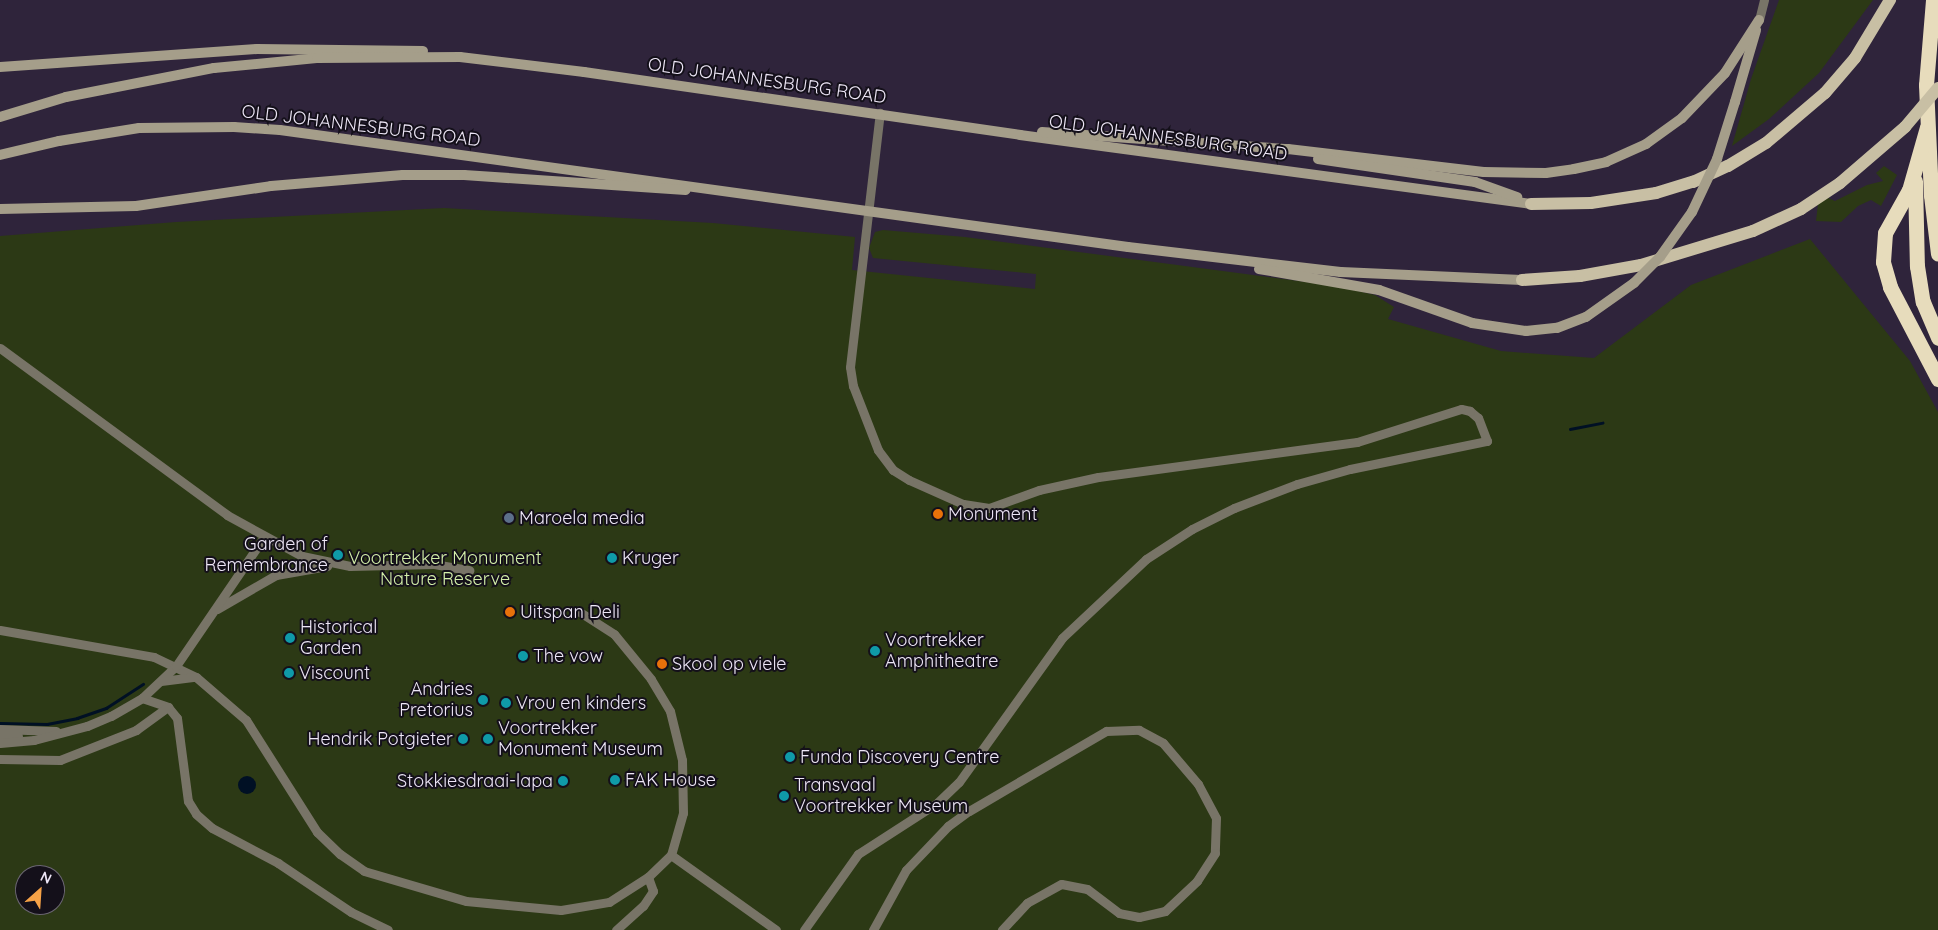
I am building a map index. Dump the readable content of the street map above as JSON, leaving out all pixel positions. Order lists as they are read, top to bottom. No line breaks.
{"streets":{"main road":["OLD JOHANNESBURG ROAD"]},"parks":["Voortrekker Monument Nature Reserve"],"places":["Monument","Maroela media","Garden of Remembrance","Kruger","Uitspan Deli","Historical Garden","Voortrekker Amphitheatre","The vow","Skool op viele","Viscount","Andries Pretorius","Vrou en kinders","Hendrik Potgieter","Voortrekker Monument Museum","Funda Discovery Centre","FAK House","Stokkiesdraai-lapa","Transvaal Voortrekker Museum"],"north":"top right"}
